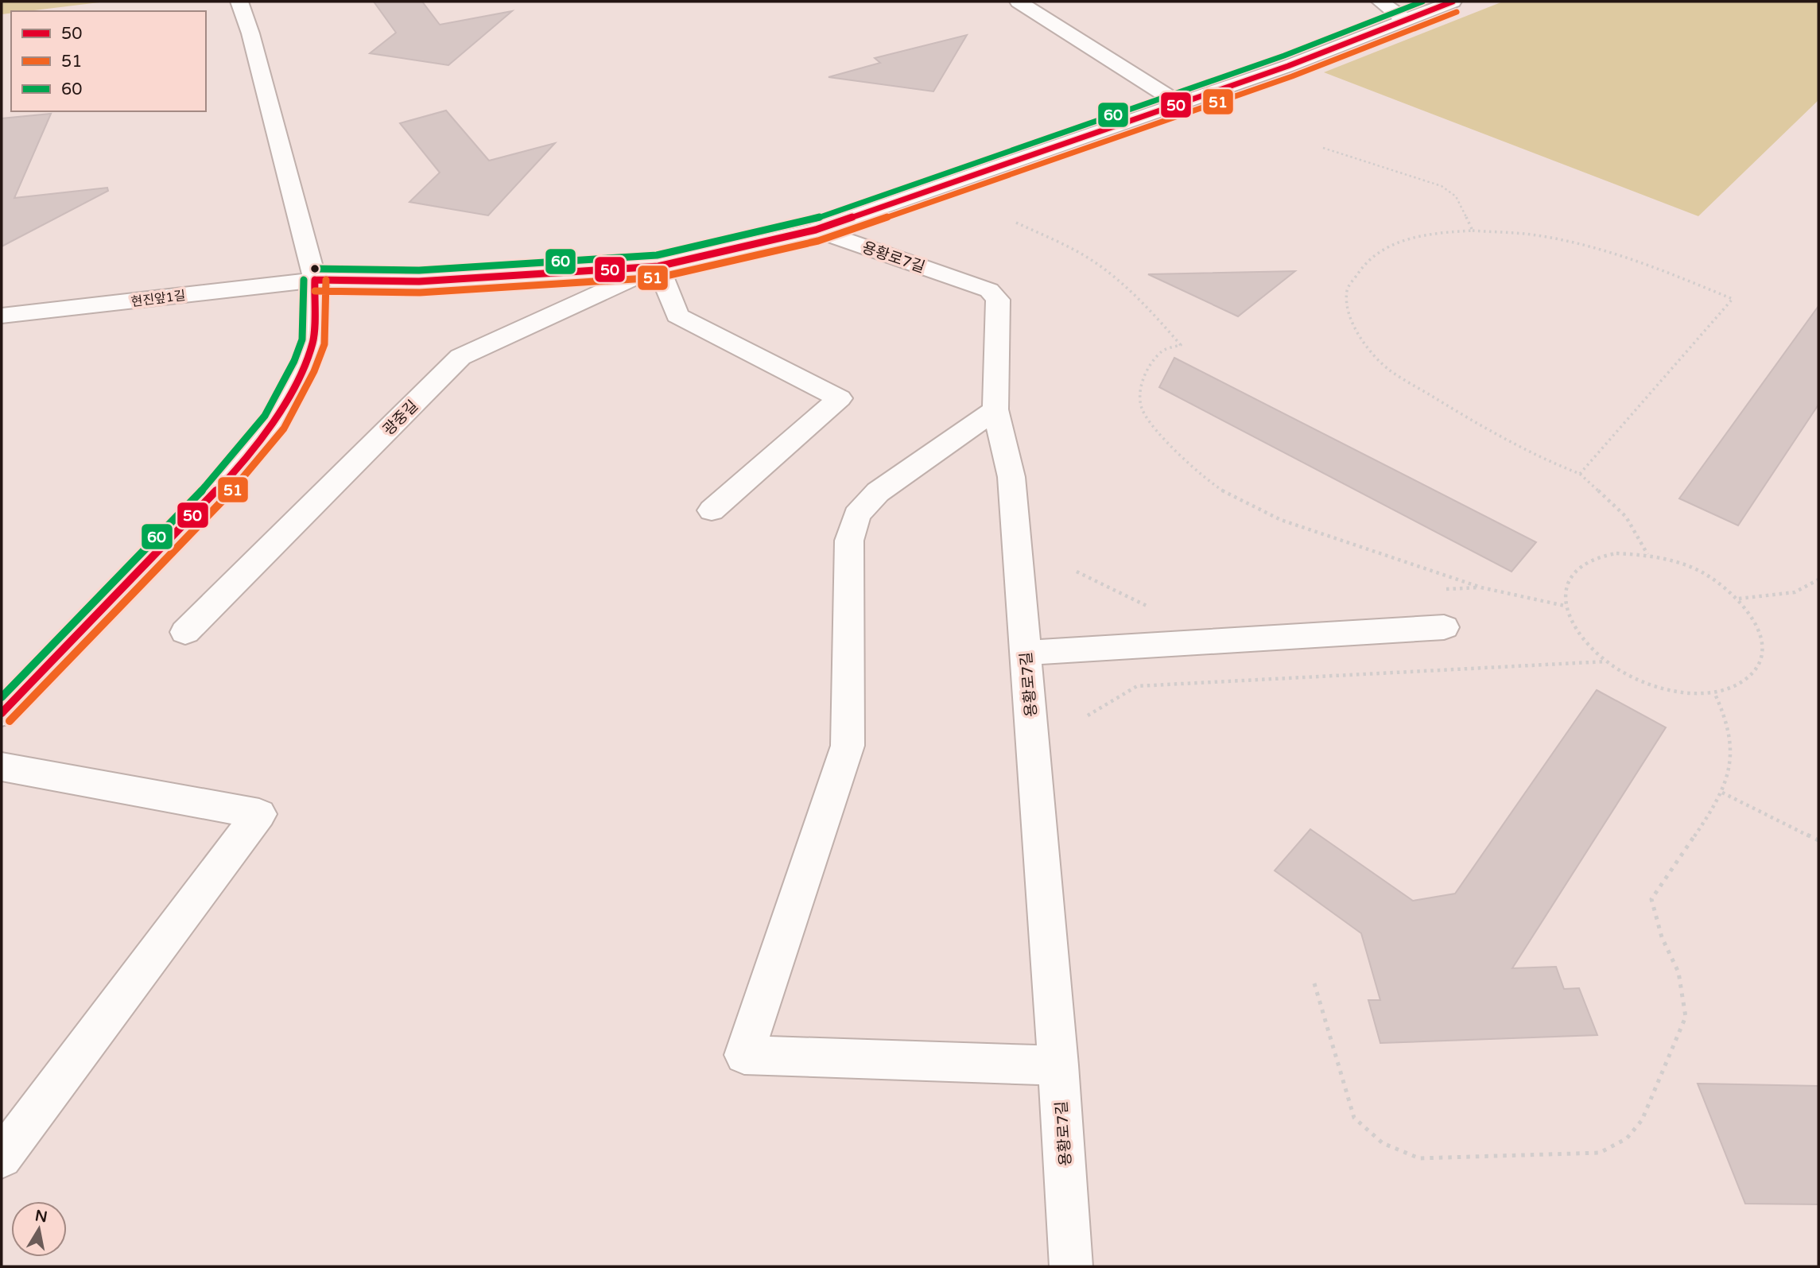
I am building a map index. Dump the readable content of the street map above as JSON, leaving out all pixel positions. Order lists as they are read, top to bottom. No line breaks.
{"streets":{"street":["용황로7길","현진앞1길","광중길"]},"crossings":[["용황로7길","광중길"],["현진앞1길","광중길"]],"lines":["transit line 50","transit line 60","transit line 51"],"legend":["50","51","60"],"north":"top"}
